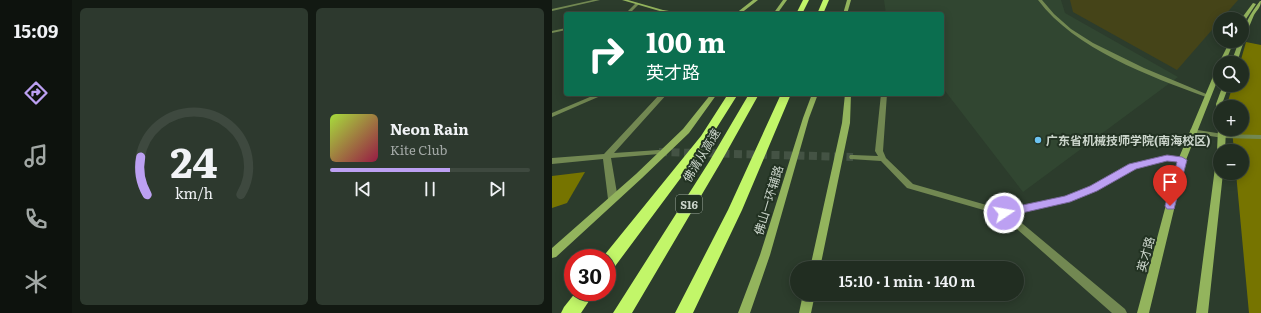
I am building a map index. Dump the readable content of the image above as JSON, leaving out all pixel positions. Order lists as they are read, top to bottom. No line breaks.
{"streets":{"highway":["佛清从高速","S16"],"main road":["佛山一环辅路","英才路"]},"places":["广东省机械技师学院(南海校区)"],"page":{"tabs":"15:09","map_buttons":["+","−"],"turn":["100 m","英才路"],"song":["Neon Rain","Kite Club"],"limit":"30","trip":"15:10 · 1 min · 140 m","gauge":["24","km/h"]}}
